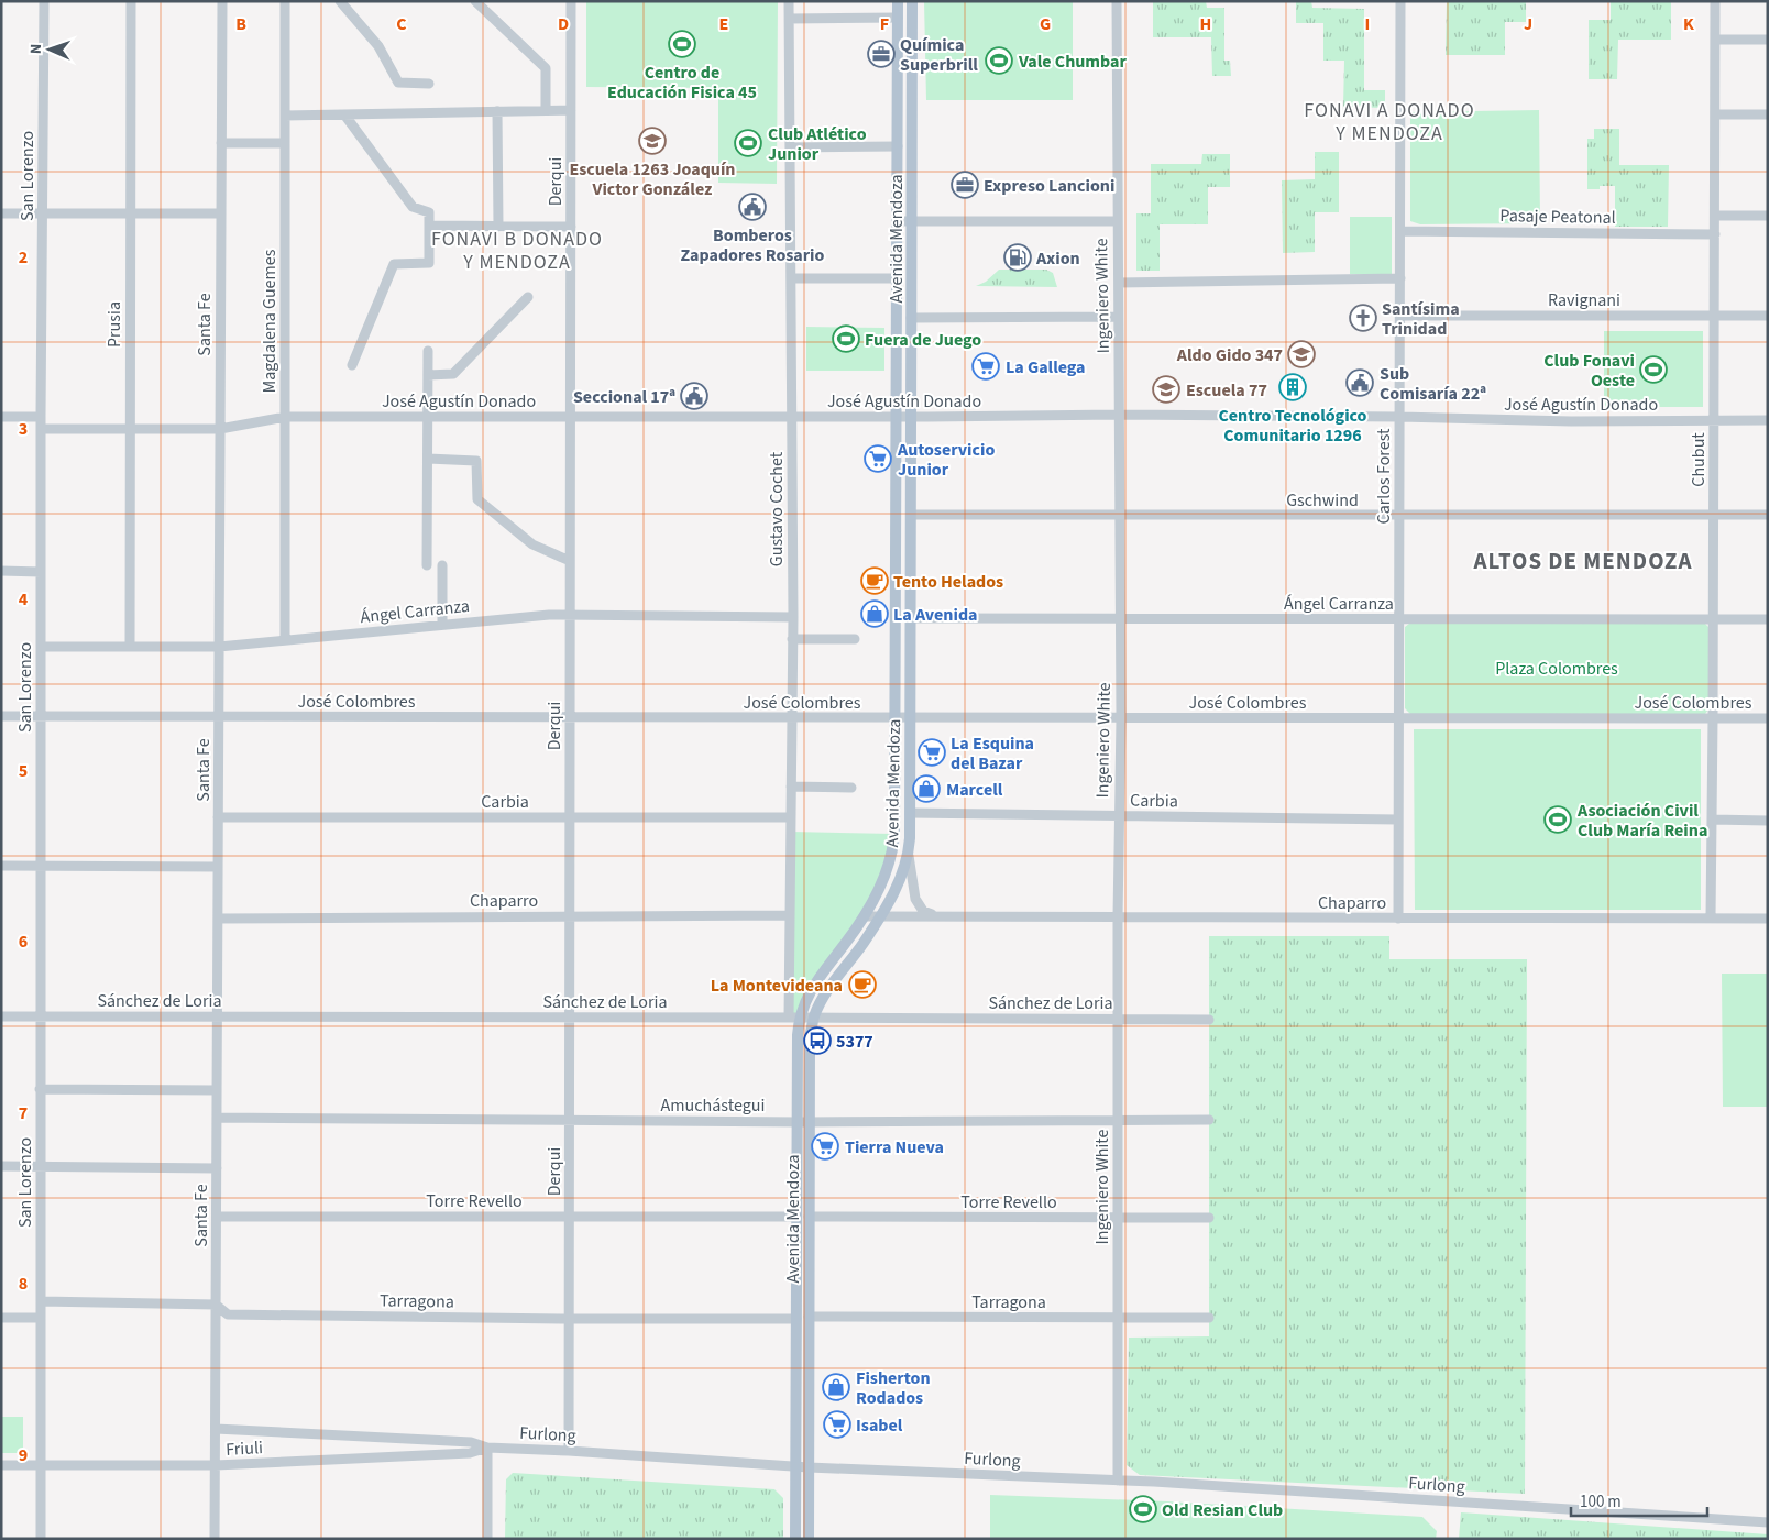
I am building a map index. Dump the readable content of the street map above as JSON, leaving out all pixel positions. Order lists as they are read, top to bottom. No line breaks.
{"streets":{"main road":["Avenida Mendoza"],"street":["San Lorenzo","Derqui","Pasaje Peatonal","Ingeniero White","Ravignani","Magdalena Guemes","Prusia","Santa Fe","José Agustín Donado","Chubut","Carlos Forest","Gschwind","Gustavo Cochet","Ángel Carranza","José Colombres","Carbia","Chaparro","Sánchez de Loria","Amuchástegui","Torre Revello","Tarragona","Furlong","Friuli"]},"crossings":[["San Lorenzo","José Agustín Donado"],["San Lorenzo","Ángel Carranza"],["San Lorenzo","José Colombres"],["San Lorenzo","Sánchez de Loria"],["San Lorenzo","Tarragona"],["San Lorenzo","Friuli"],["Derqui","José Agustín Donado"],["Derqui","Ángel Carranza"],["Derqui","José Colombres"],["Derqui","Carbia"],["Derqui","Chaparro"],["Derqui","Sánchez de Loria"],["Derqui","Amuchástegui"],["Derqui","Torre Revello"],["Derqui","Tarragona"],["Derqui","Furlong"],["Pasaje Peatonal","Chubut"],["Pasaje Peatonal","Carlos Forest"],["Avenida Mendoza","José Agustín Donado"],["Avenida Mendoza","Gschwind"],["Avenida Mendoza","Gustavo Cochet"],["Avenida Mendoza","Ángel Carranza"],["Avenida Mendoza","José Colombres"],["Avenida Mendoza","Carbia"],["Avenida Mendoza","Chaparro"],["Avenida Mendoza","Sánchez de Loria"],["Avenida Mendoza","Amuchástegui"],["Avenida Mendoza","Torre Revello"],["Avenida Mendoza","Tarragona"],["Avenida Mendoza","Furlong"],["Ingeniero White","José Agustín Donado"],["Ingeniero White","Gschwind"],["Ingeniero White","Ángel Carranza"],["Ingeniero White","José Colombres"],["Ingeniero White","Carbia"],["Ingeniero White","Chaparro"],["Ingeniero White","Sánchez de Loria"],["Ingeniero White","Amuchástegui"],["Ingeniero White","Torre Revello"],["Ingeniero White","Tarragona"],["Ingeniero White","Furlong"],["Ravignani","Chubut"],["Ravignani","Carlos Forest"],["Magdalena Guemes","José Agustín Donado"],["Magdalena Guemes","Ángel Carranza"],["Prusia","José Agustín Donado"],["Prusia","Ángel Carranza"],["Santa Fe","José Agustín Donado"],["Santa Fe","Ángel Carranza"],["Santa Fe","José Colombres"],["Santa Fe","Carbia"],["Santa Fe","Chaparro"],["Santa Fe","Sánchez de Loria"],["Santa Fe","Amuchástegui"],["Santa Fe","Torre Revello"],["Santa Fe","Tarragona"],["Santa Fe","Furlong"],["Santa Fe","Friuli"],["José Agustín Donado","Chubut"],["José Agustín Donado","Carlos Forest"],["José Agustín Donado","Gustavo Cochet"],["Chubut","Gschwind"],["Chubut","Ángel Carranza"],["Chubut","José Colombres"],["Chubut","Chaparro"],["Carlos Forest","Gschwind"],["Carlos Forest","Ángel Carranza"],["Carlos Forest","José Colombres"],["Carlos Forest","Carbia"],["Carlos Forest","Chaparro"],["Gustavo Cochet","Ángel Carranza"],["Gustavo Cochet","José Colombres"],["Gustavo Cochet","Carbia"],["Gustavo Cochet","Chaparro"],["Gustavo Cochet","Sánchez de Loria"],["Furlong","Friuli"]],"districts":["FONAVI A DONADO Y MENDOZA","FONAVI B DONADO Y MENDOZA","ALTOS DE MENDOZA"],"parks":["Plaza Colombres"],"places":{"sports":["Centro de Educación Fisica 45","Vale Chumbar","Club Atlético Junior","Fuera de Juego","Club Fonavi Oeste","Asociación Civil Club María Reina","Old Resian Club"],"office":["Química Superbrill","Expreso Lancioni"],"school or university":["Escuela 1263 Joaquín Victor González","Aldo Gido 347","Escuela 77"],"public building":["Bomberos Zapadores Rosario","Sub Comisaría 22ª","Seccional 17ª"],"fuel station":["Axion"],"church":["Santísima Trinidad"],"supermarket":["La Gallega","Autoservicio Junior","La Esquina del Bazar","Tierra Nueva","Isabel"],"building":["Centro Tecnológico Comunitario 1296"],"cafe":["Tento Helados","La Montevideana"],"shop":["La Avenida","Marcell","Fisherton Rodados"],"bus stop":["5377"]},"scale_bar":"100 m","north":"left","grid":{"columns":["B","C","D","E","F","G","H","I","J","K"],"rows":["2","3","4","5","6","7","8","9"]}}
